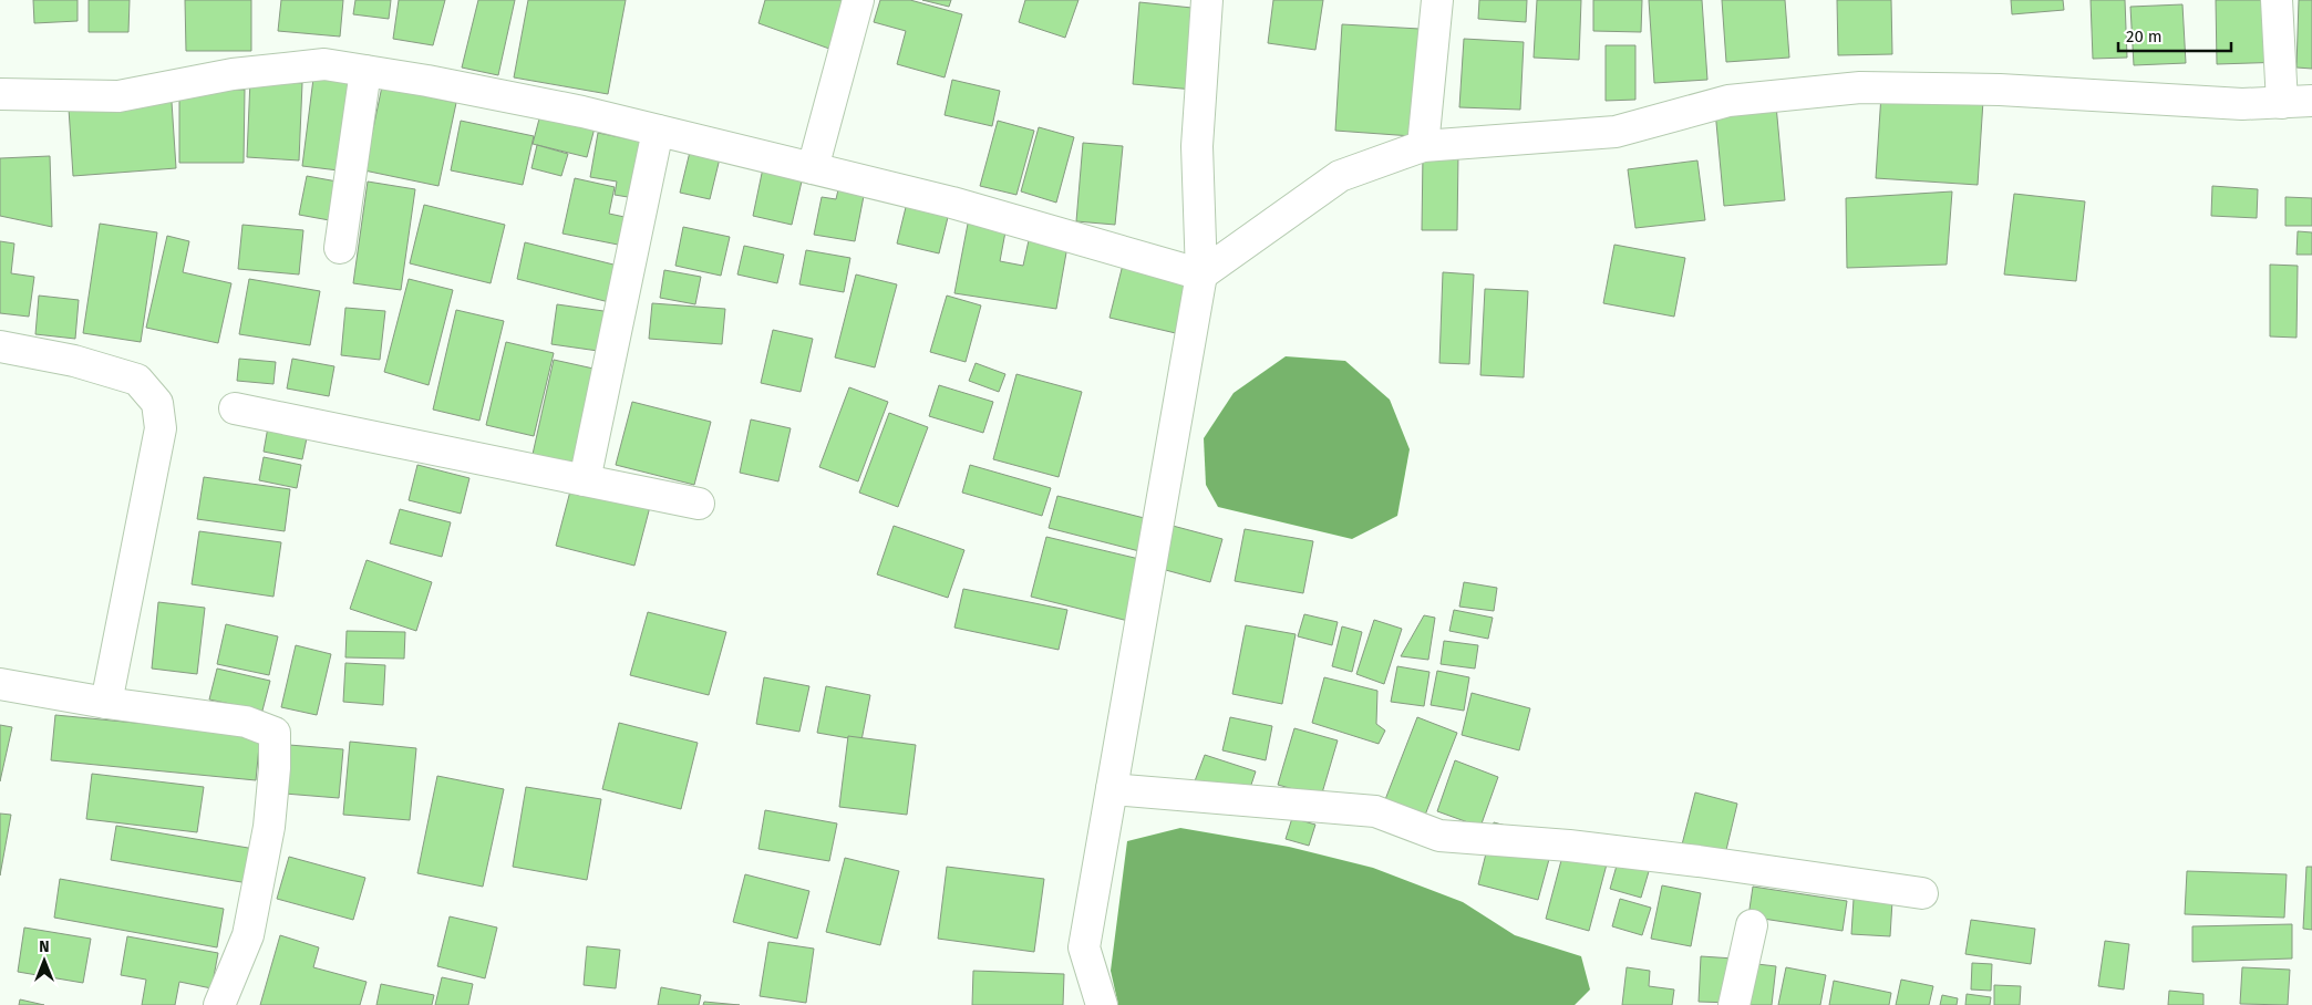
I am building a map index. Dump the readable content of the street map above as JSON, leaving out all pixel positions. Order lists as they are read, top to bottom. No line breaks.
{"scale_bar":"20 m","north":"top"}
